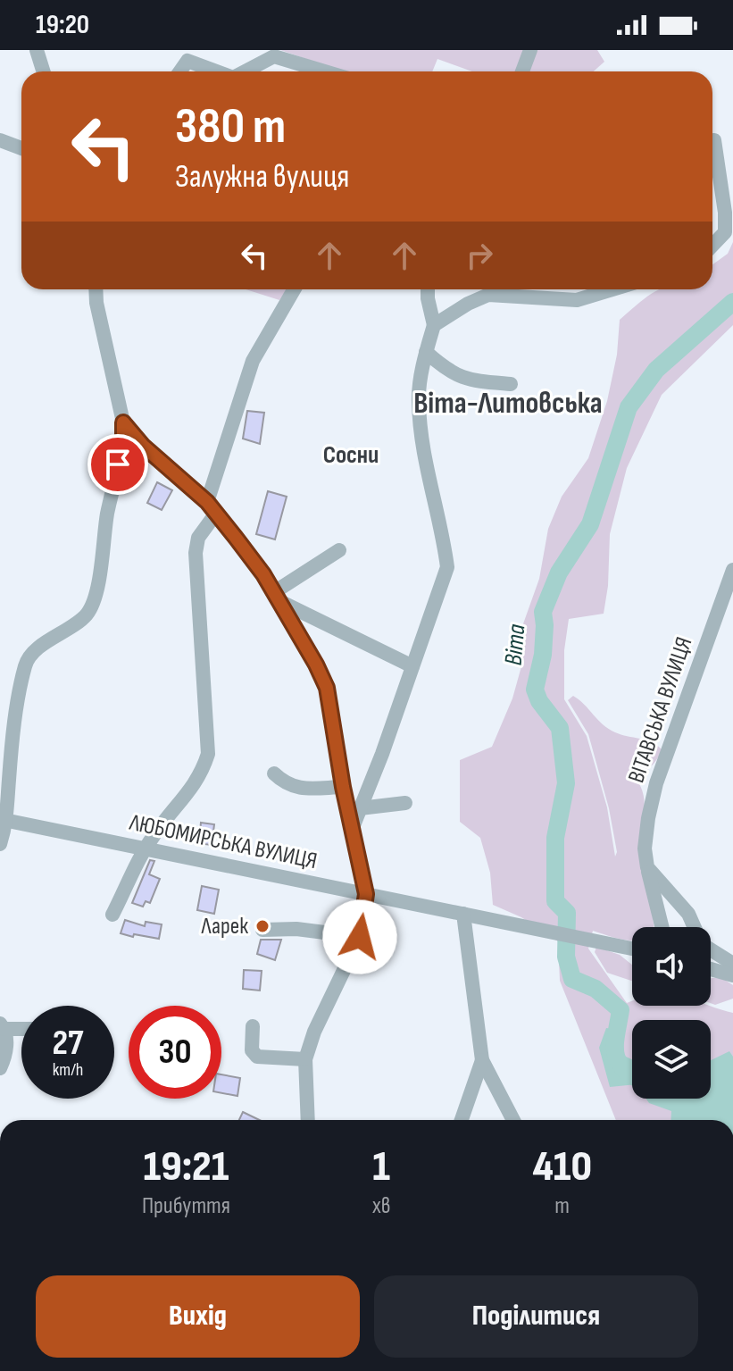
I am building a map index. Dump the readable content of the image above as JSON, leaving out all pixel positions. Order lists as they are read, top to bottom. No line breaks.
{"streets":{"street":["ВІТАВСЬКА ВУЛИЦЯ","ЛЮБОМИРСЬКА ВУЛИЦЯ"]},"districts":["Віта-Литовська","Сосни"],"water":["Віта"],"places":["Ларек"],"page":{"status":"19:20","turn":["380 m","Залужна вулиця"],"speed":"27 km/h","limit":"30","eta":["19:21","Прибуття","1","хв","410","m"],"buttons":["Вихід","Поділитися"]}}
